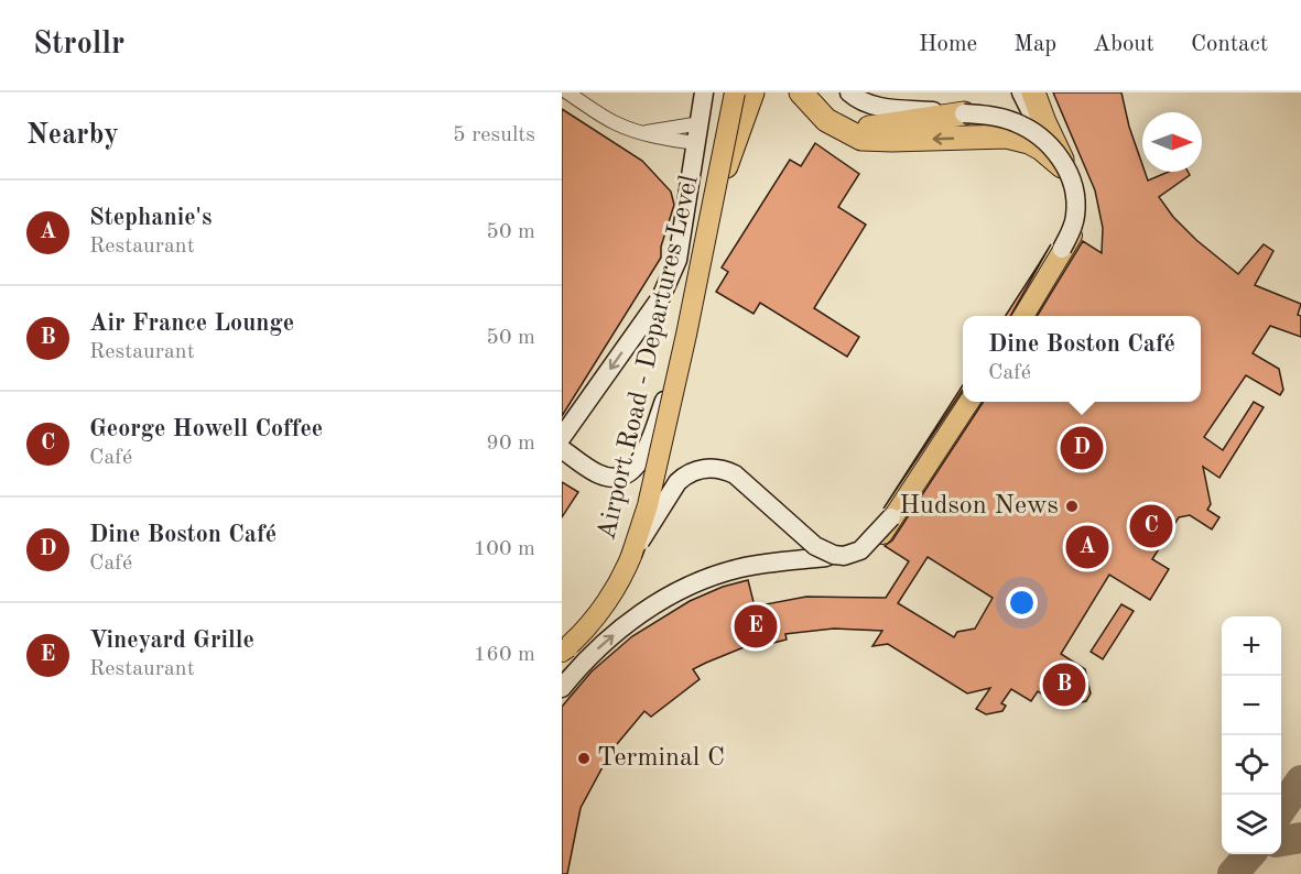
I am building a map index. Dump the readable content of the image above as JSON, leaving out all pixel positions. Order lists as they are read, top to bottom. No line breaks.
{"streets":{"main road":["Airport Road - Departures Level"]},"places":["Hudson News","Terminal C"],"north":"right","page":{"header":"Strollr","nav":["Home","Map","About","Contact"],"heading":["Nearby","5 results"],"list":[{"mark":"A","name":"Stephanie's","note":"Restaurant","value":"50 m"},{"mark":"B","name":"Air France Lounge","note":"Restaurant","value":"50 m"},{"mark":"C","name":"George Howell Coffee","note":"Café","value":"90 m"},{"mark":"D","name":"Dine Boston Café","note":"Café","value":"100 m"},{"mark":"E","name":"Vineyard Grille","note":"Restaurant","value":"160 m"}],"popup":["Dine Boston Café","Café"],"pins":["D","C","A","E","B"],"map_buttons":["+","−"]}}
